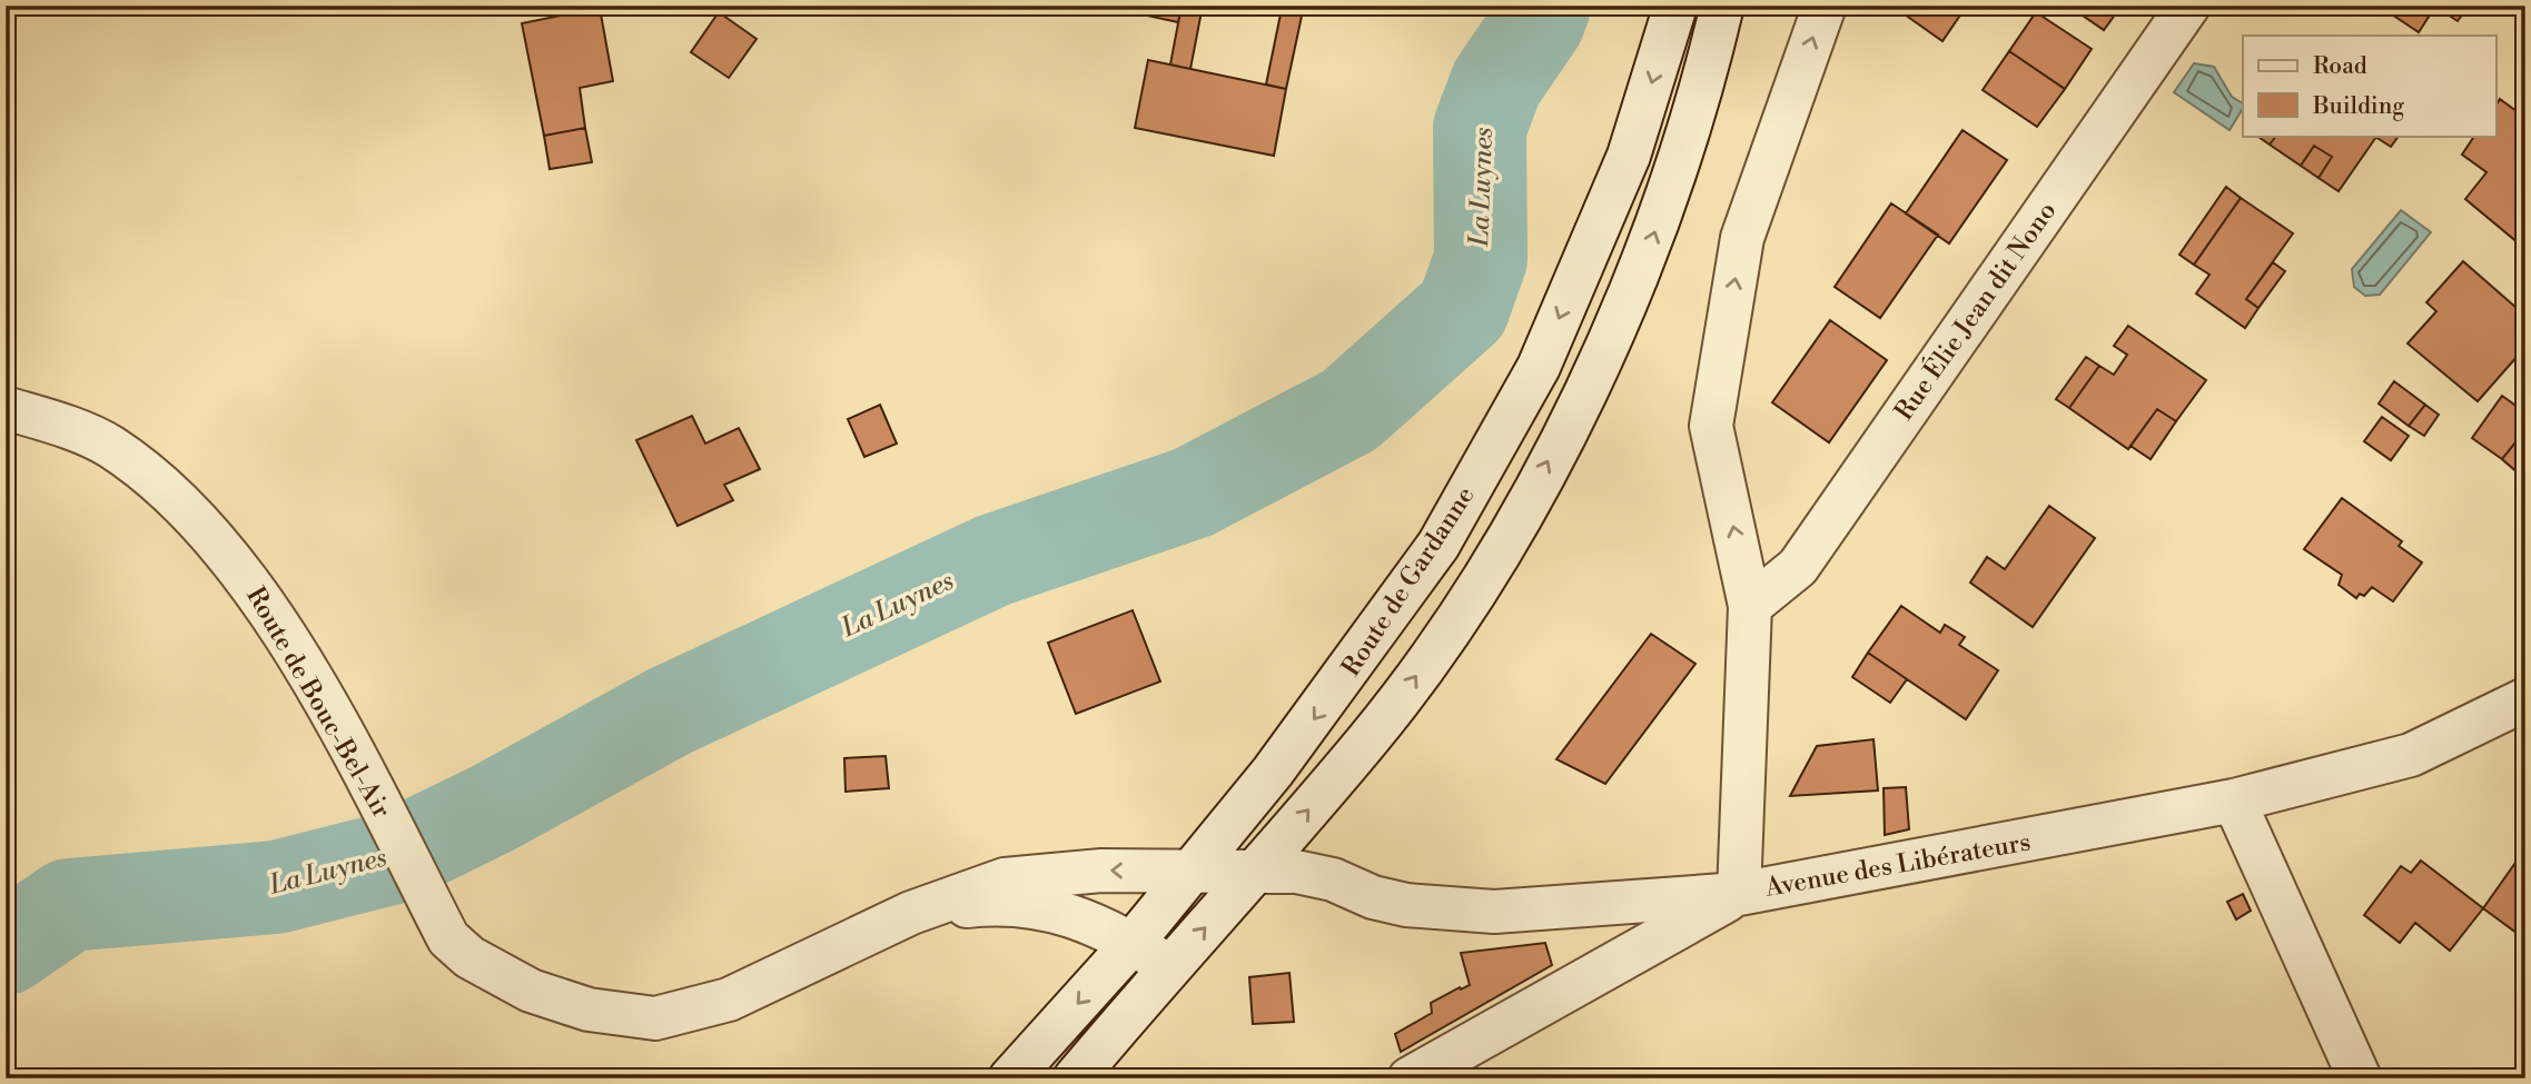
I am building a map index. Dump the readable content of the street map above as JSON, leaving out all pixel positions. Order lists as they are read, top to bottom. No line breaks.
{"streets":{"street":["Rue Élie Jean dit Nono","Route de Gardanne","Route de Bouc-Bel-Air","Avenue des Libérateurs"]},"crossings":[["Route de Gardanne","Route de Bouc-Bel-Air"],["Route de Gardanne","Avenue des Libérateurs"],["Route de Bouc-Bel-Air","Avenue des Libérateurs"]],"water":["La Luynes"],"legend":["Road","Building"]}
